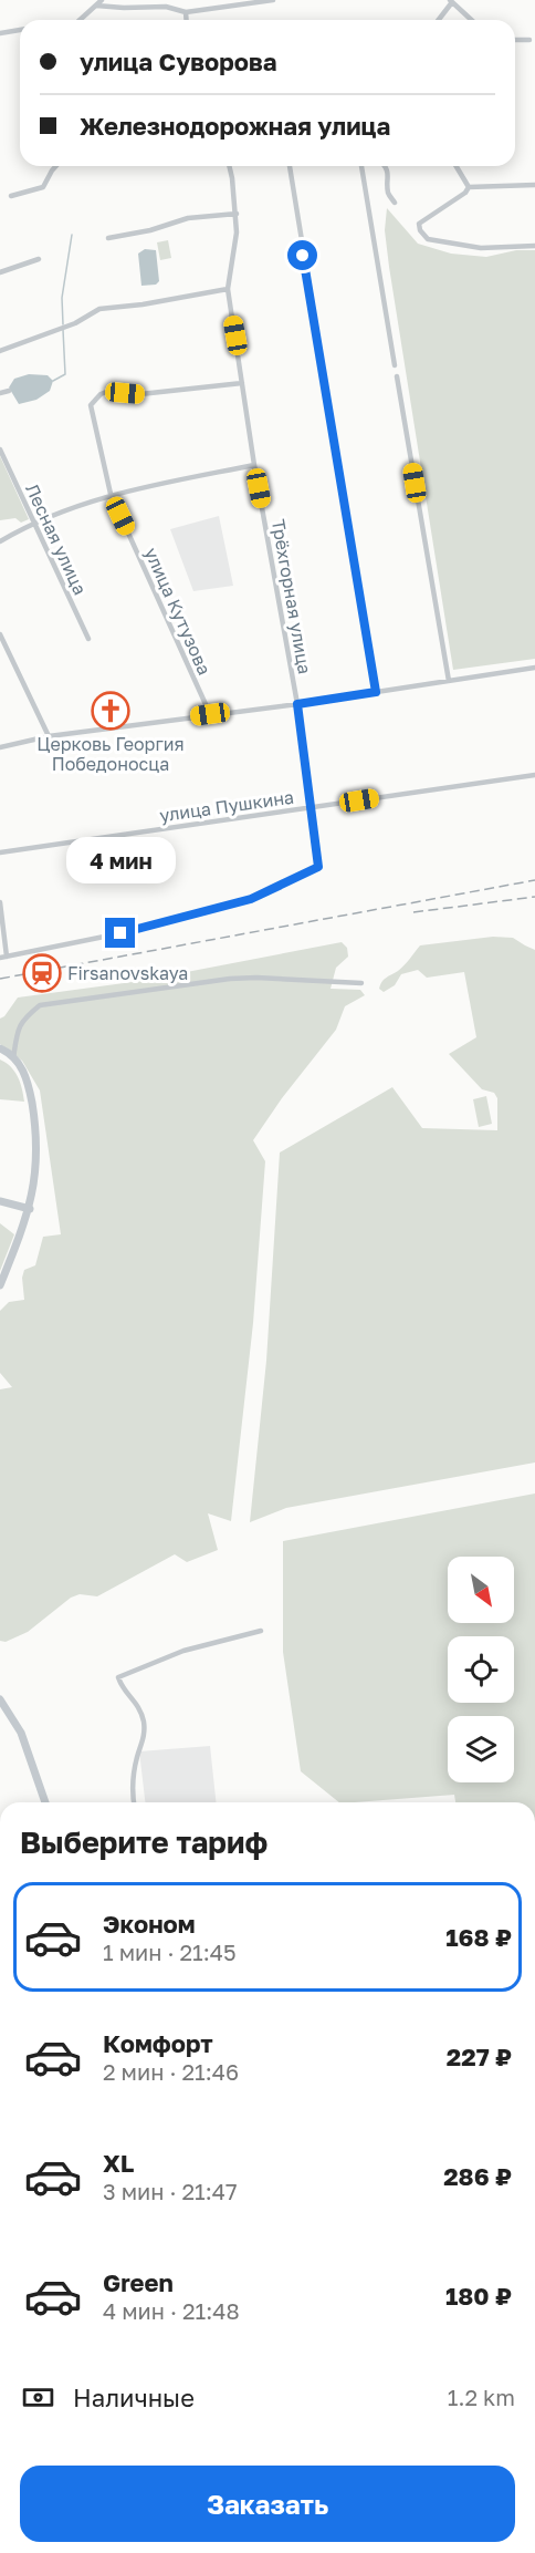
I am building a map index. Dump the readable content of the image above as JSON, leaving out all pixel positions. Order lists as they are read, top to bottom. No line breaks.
{"streets":{"street":["Лесная улица","Трёхгорная улица","улица Кутузова","улица Пушкина"]},"crossings":[["Трёхгорная улица","улица Кутузова"],["Трёхгорная улица","улица Пушкина"]],"places":{"church":["Церковь Георгия Победоносца"],"station":["Firsanovskaya"]},"north":"bottom right","page":{"banner":["улица Суворова","Железнодорожная улица"],"bubble":"4 мин","heading":"Выберите тариф","list":[{"name":"Эконом","note":"1 мин · 21:45","value":"168 ₽"},{"name":"Комфорт","note":"2 мин · 21:46","value":"227 ₽"},{"name":"XL","note":"3 мин · 21:47","value":"286 ₽"},{"name":"Green","note":"4 мин · 21:48","value":"180 ₽"}],"pay":["Наличные","1.2 km"],"buttons":"Заказать"}}
